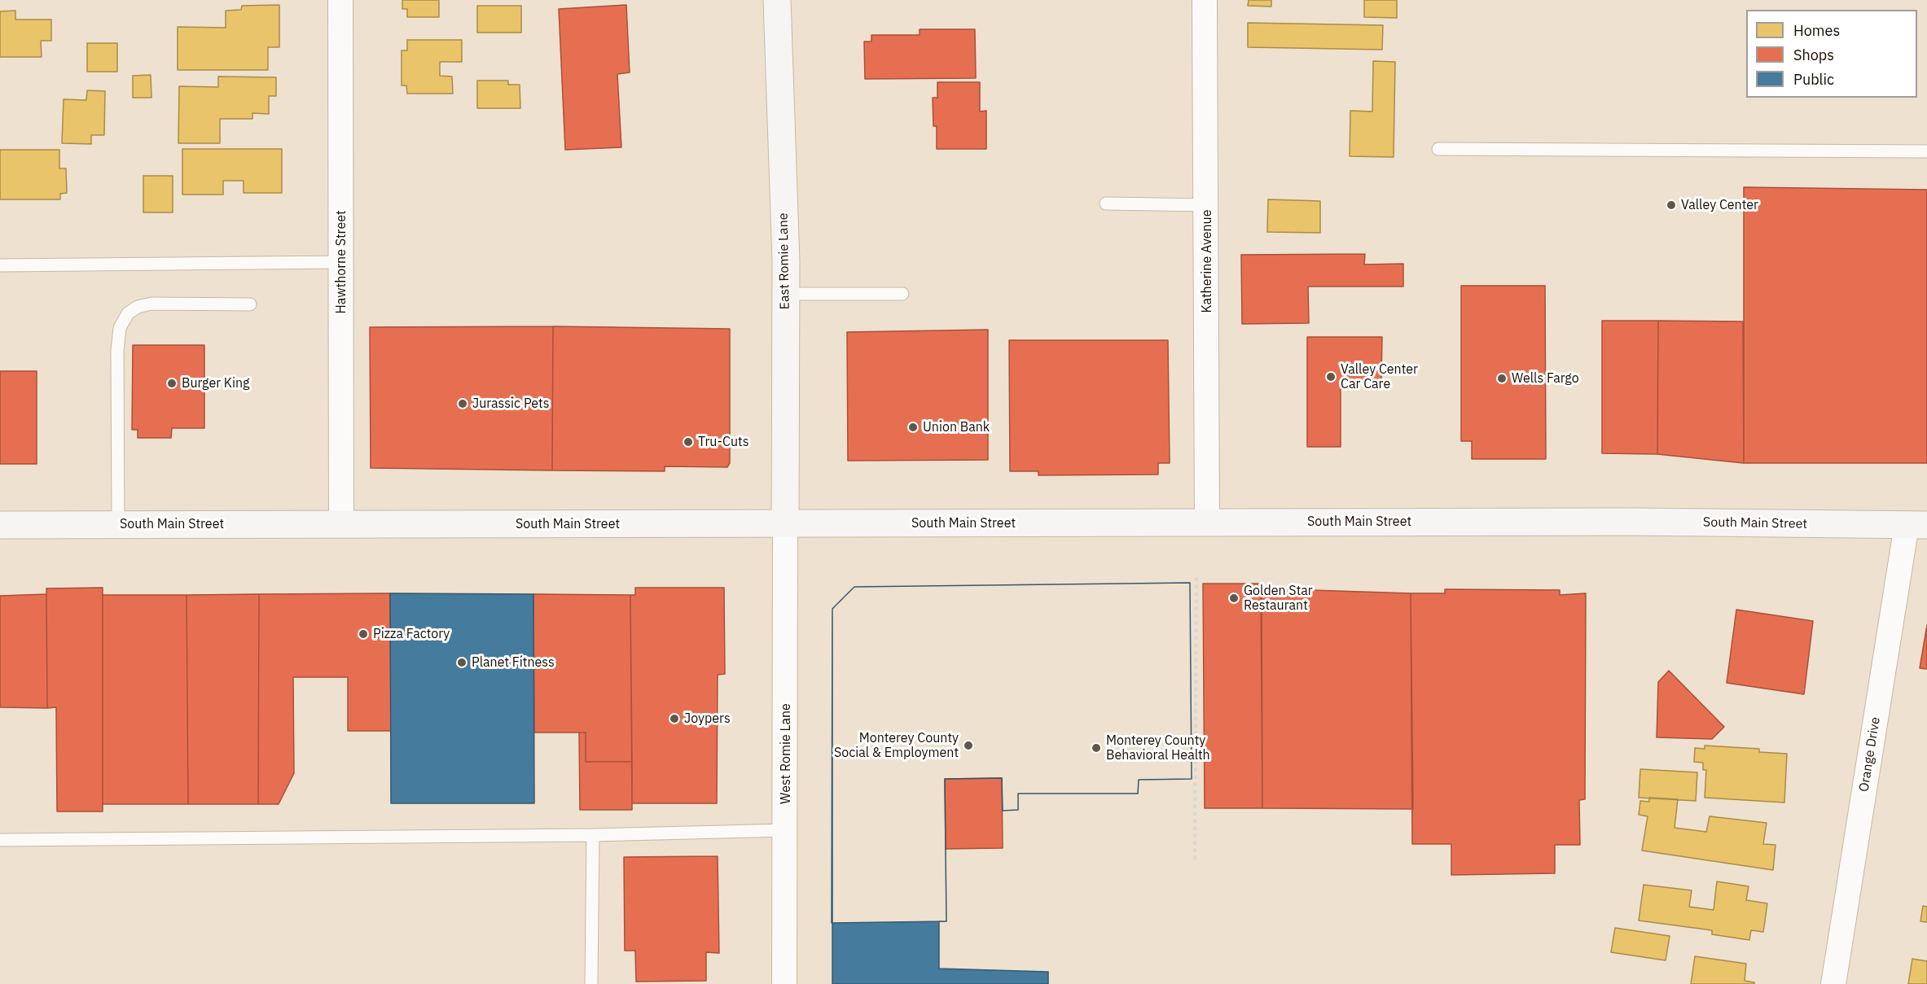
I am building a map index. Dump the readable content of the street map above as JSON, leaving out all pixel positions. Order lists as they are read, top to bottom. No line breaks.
{"streets":{"main road":["East Romie Lane","South Main Street"],"street":["Katherine Avenue","Hawthorne Street","West Romie Lane","Orange Drive"]},"crossings":[["East Romie Lane","South Main Street"],["East Romie Lane","West Romie Lane"],["Katherine Avenue","South Main Street"],["Hawthorne Street","South Main Street"],["South Main Street","West Romie Lane"],["South Main Street","Orange Drive"]],"places":["Valley Center","Valley Center Car Care","Wells Fargo","Burger King","Jurassic Pets","Union Bank","Tru-Cuts","Golden Star Restaurant","Pizza Factory","Planet Fitness","Joypers","Monterey County Social & Employment","Monterey County Behavioral Health"],"legend":["Homes","Shops","Public"]}
